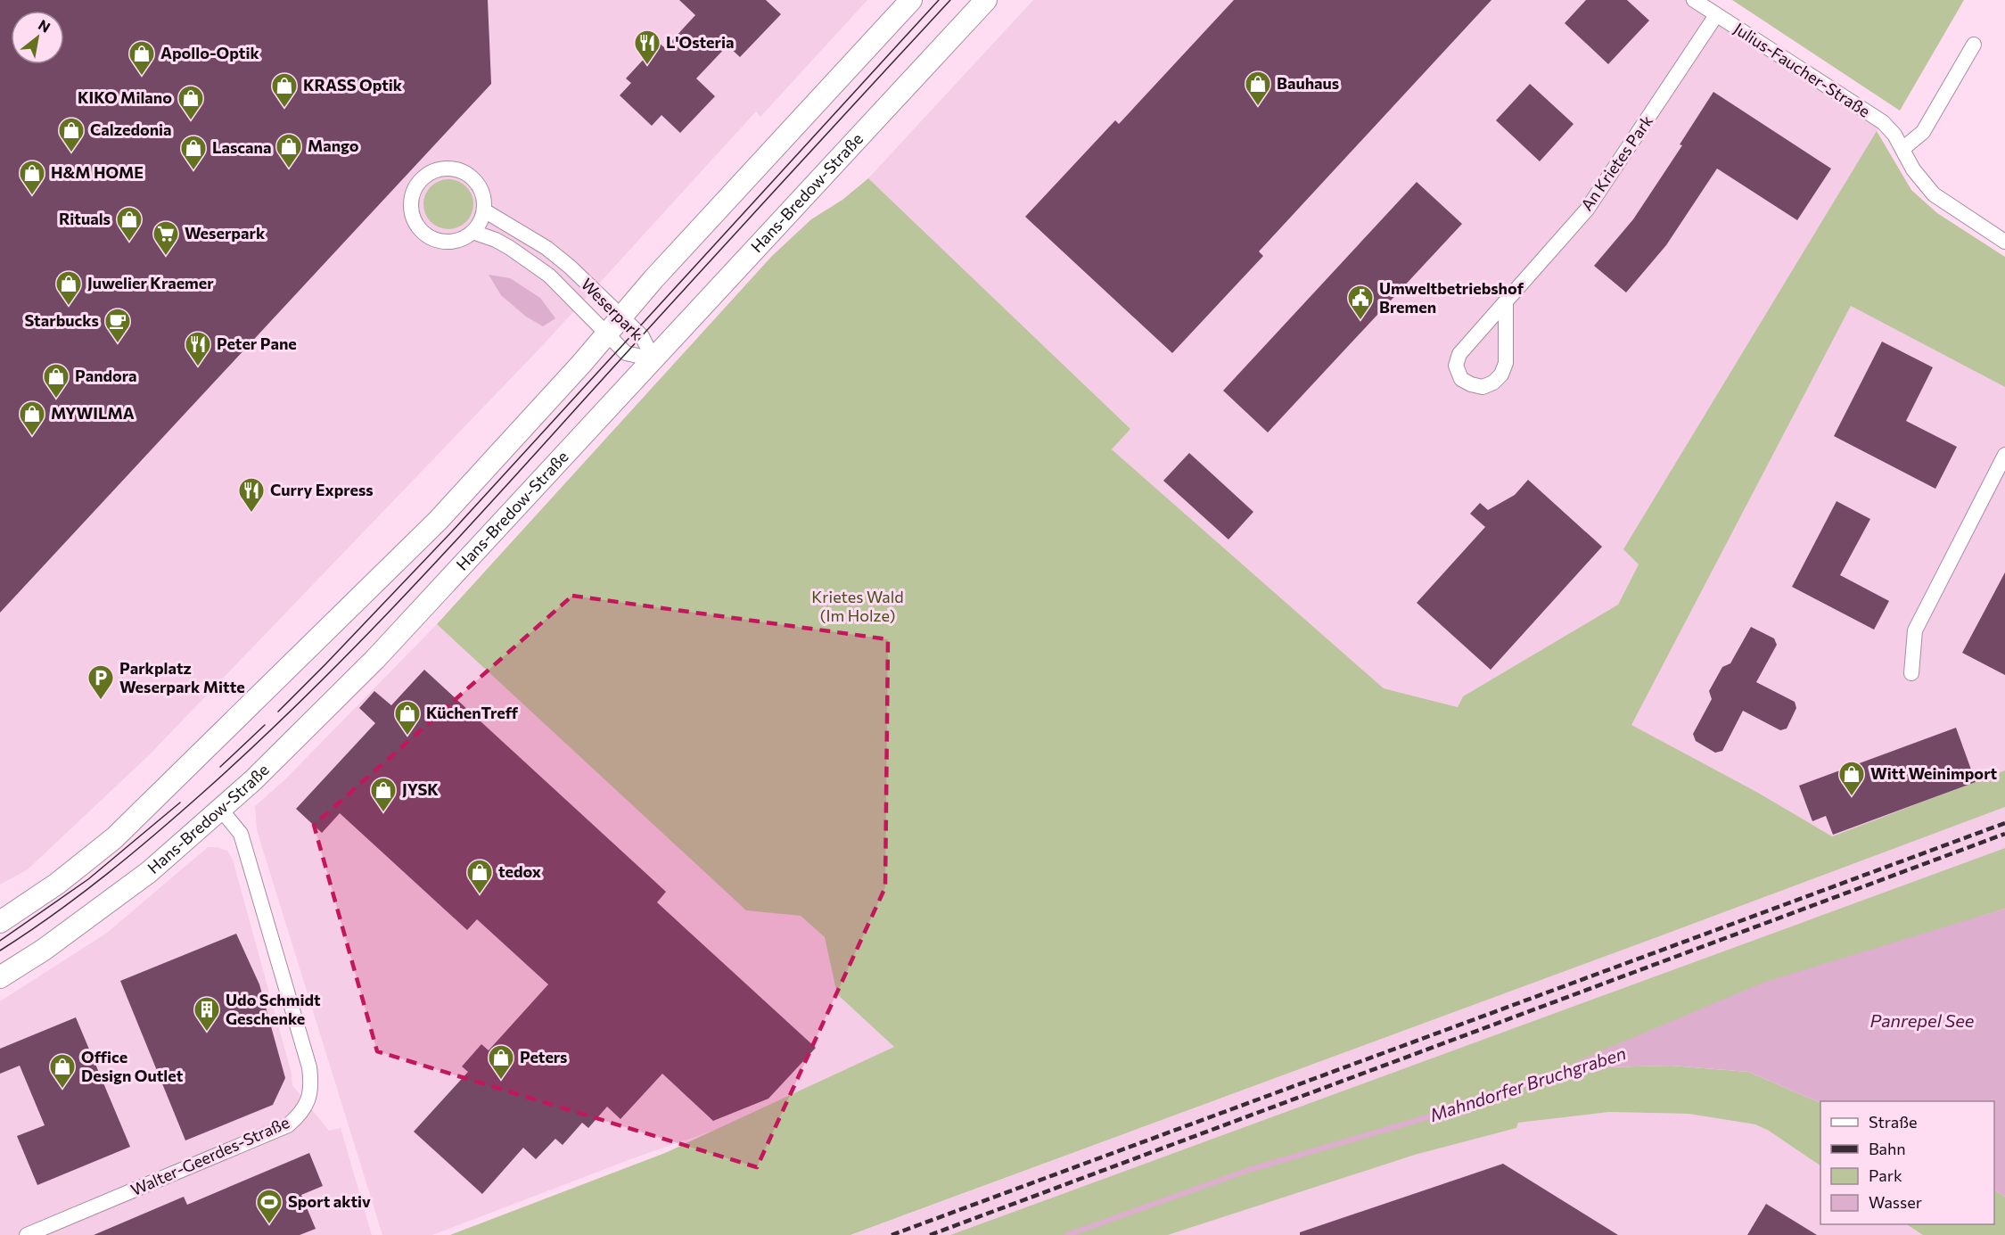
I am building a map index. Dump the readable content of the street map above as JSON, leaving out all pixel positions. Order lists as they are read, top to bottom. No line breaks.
{"streets":{"main road":["Hans-Bredow-Straße"],"street":["Julius-Faucher-Straße","An Krietes Park","Weserpark","Walter-Geerdes-Straße"]},"crossings":[["Julius-Faucher-Straße","An Krietes Park"],["Hans-Bredow-Straße","Weserpark"],["Hans-Bredow-Straße","Walter-Geerdes-Straße"]],"water":["Panrepel See","Mahndorfer Bruchgraben"],"parks":["Krietes Wald (Im Holze)"],"places":{"restaurant":["L'Osteria","Peter Pane","Curry Express"],"shop":["Apollo-Optik","Bauhaus","KRASS Optik","KIKO Milano","Calzedonia","Mango","Lascana","H&M HOME","Rituals","Juwelier Kraemer","Pandora","MYWILMA","KüchenTreff","Witt Weinimport","JYSK","tedox","Peters","Office Design Outlet"],"supermarket":["Weserpark"],"public building":["Umweltbetriebshof Bremen"],"cafe":["Starbucks"],"parking":["Parkplatz Weserpark Mitte"],"building":["Udo Schmidt Geschenke"],"sports":["Sport aktiv"]},"legend":["Straße","Bahn","Park","Wasser"],"north":"top right"}
